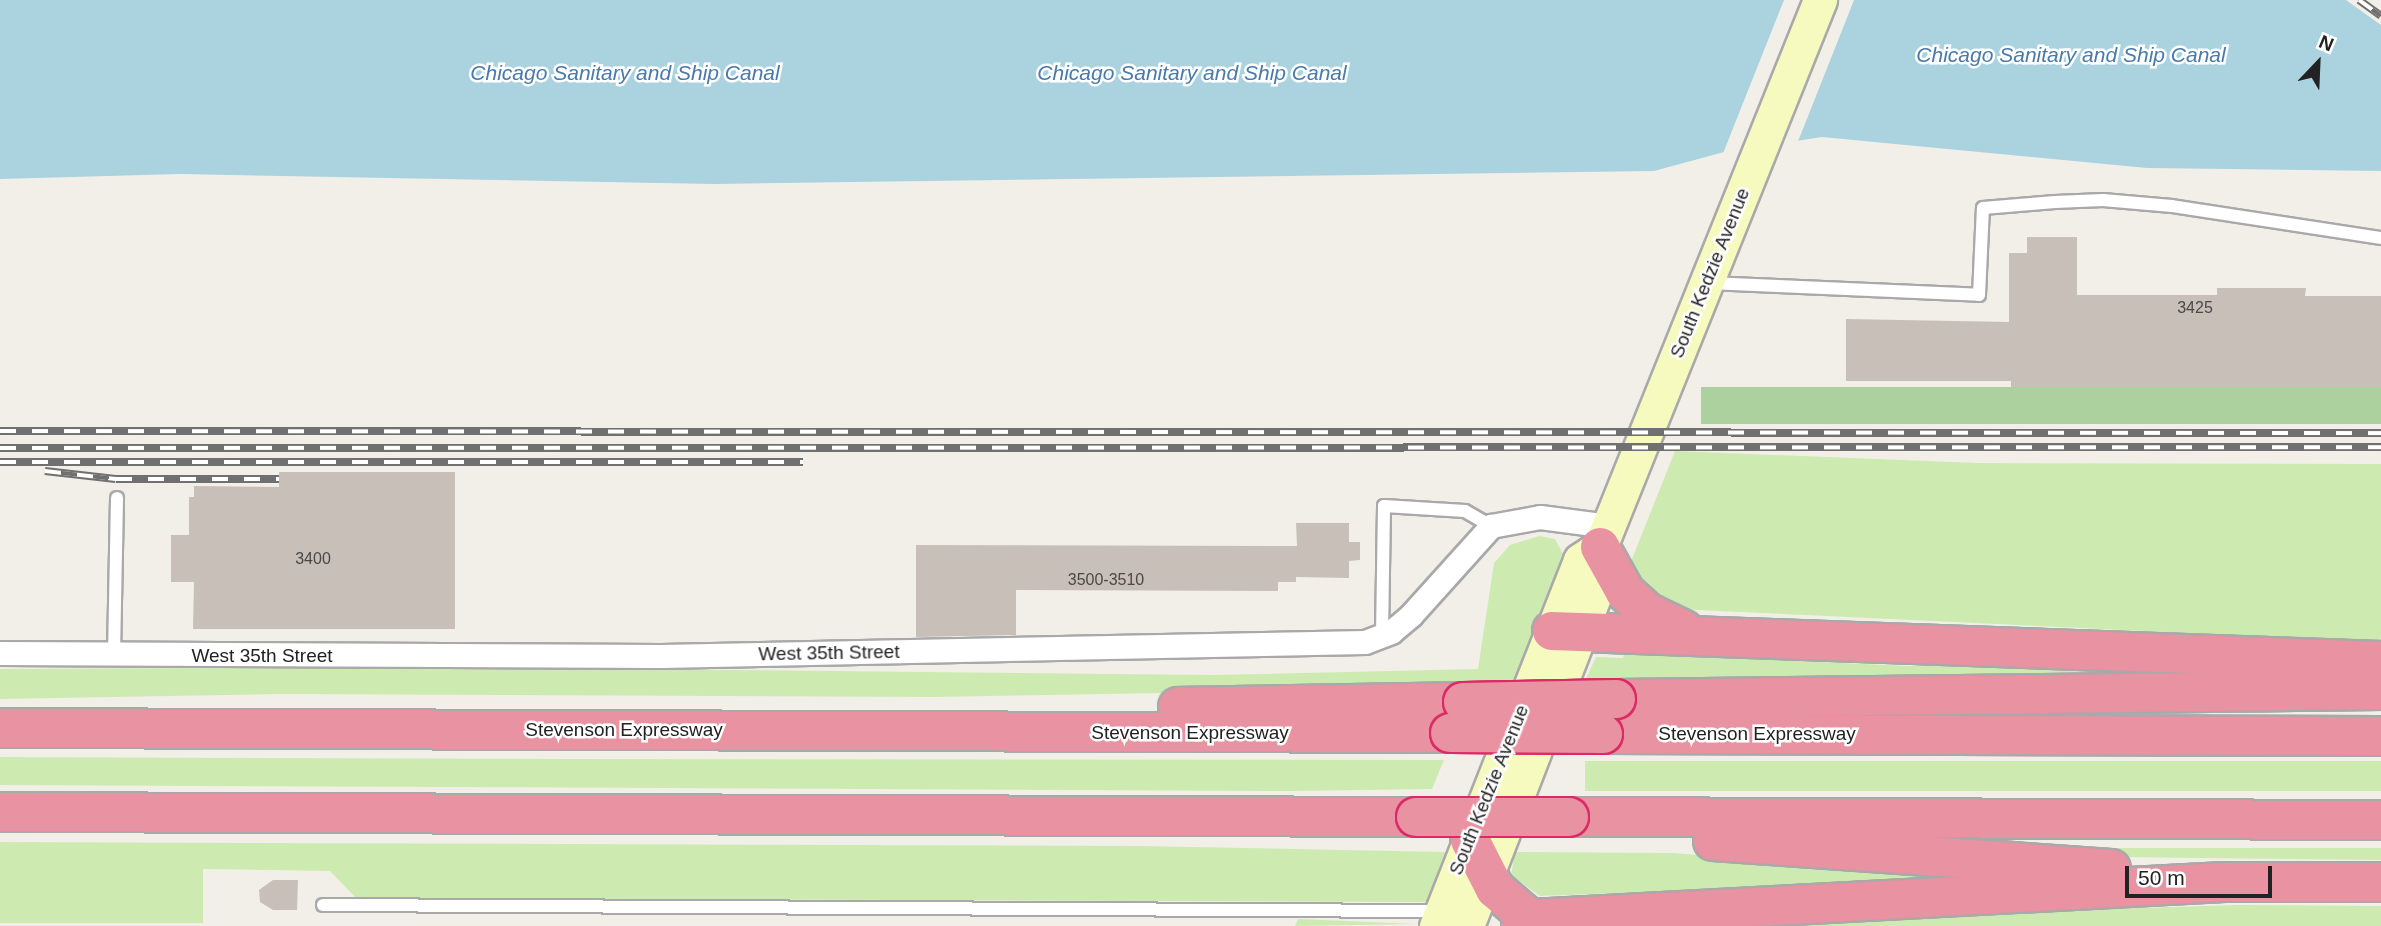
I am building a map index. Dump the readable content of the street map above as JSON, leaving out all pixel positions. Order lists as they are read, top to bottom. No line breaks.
{"streets":{"highway":["Stevenson Expressway"],"main road":["South Kedzie Avenue"],"street":["West 35th Street"]},"water":["Chicago Sanitary and Ship Canal"],"house_numbers":["3425","3400","3500-3510"],"scale_bar":"50 m","north":"top right"}
